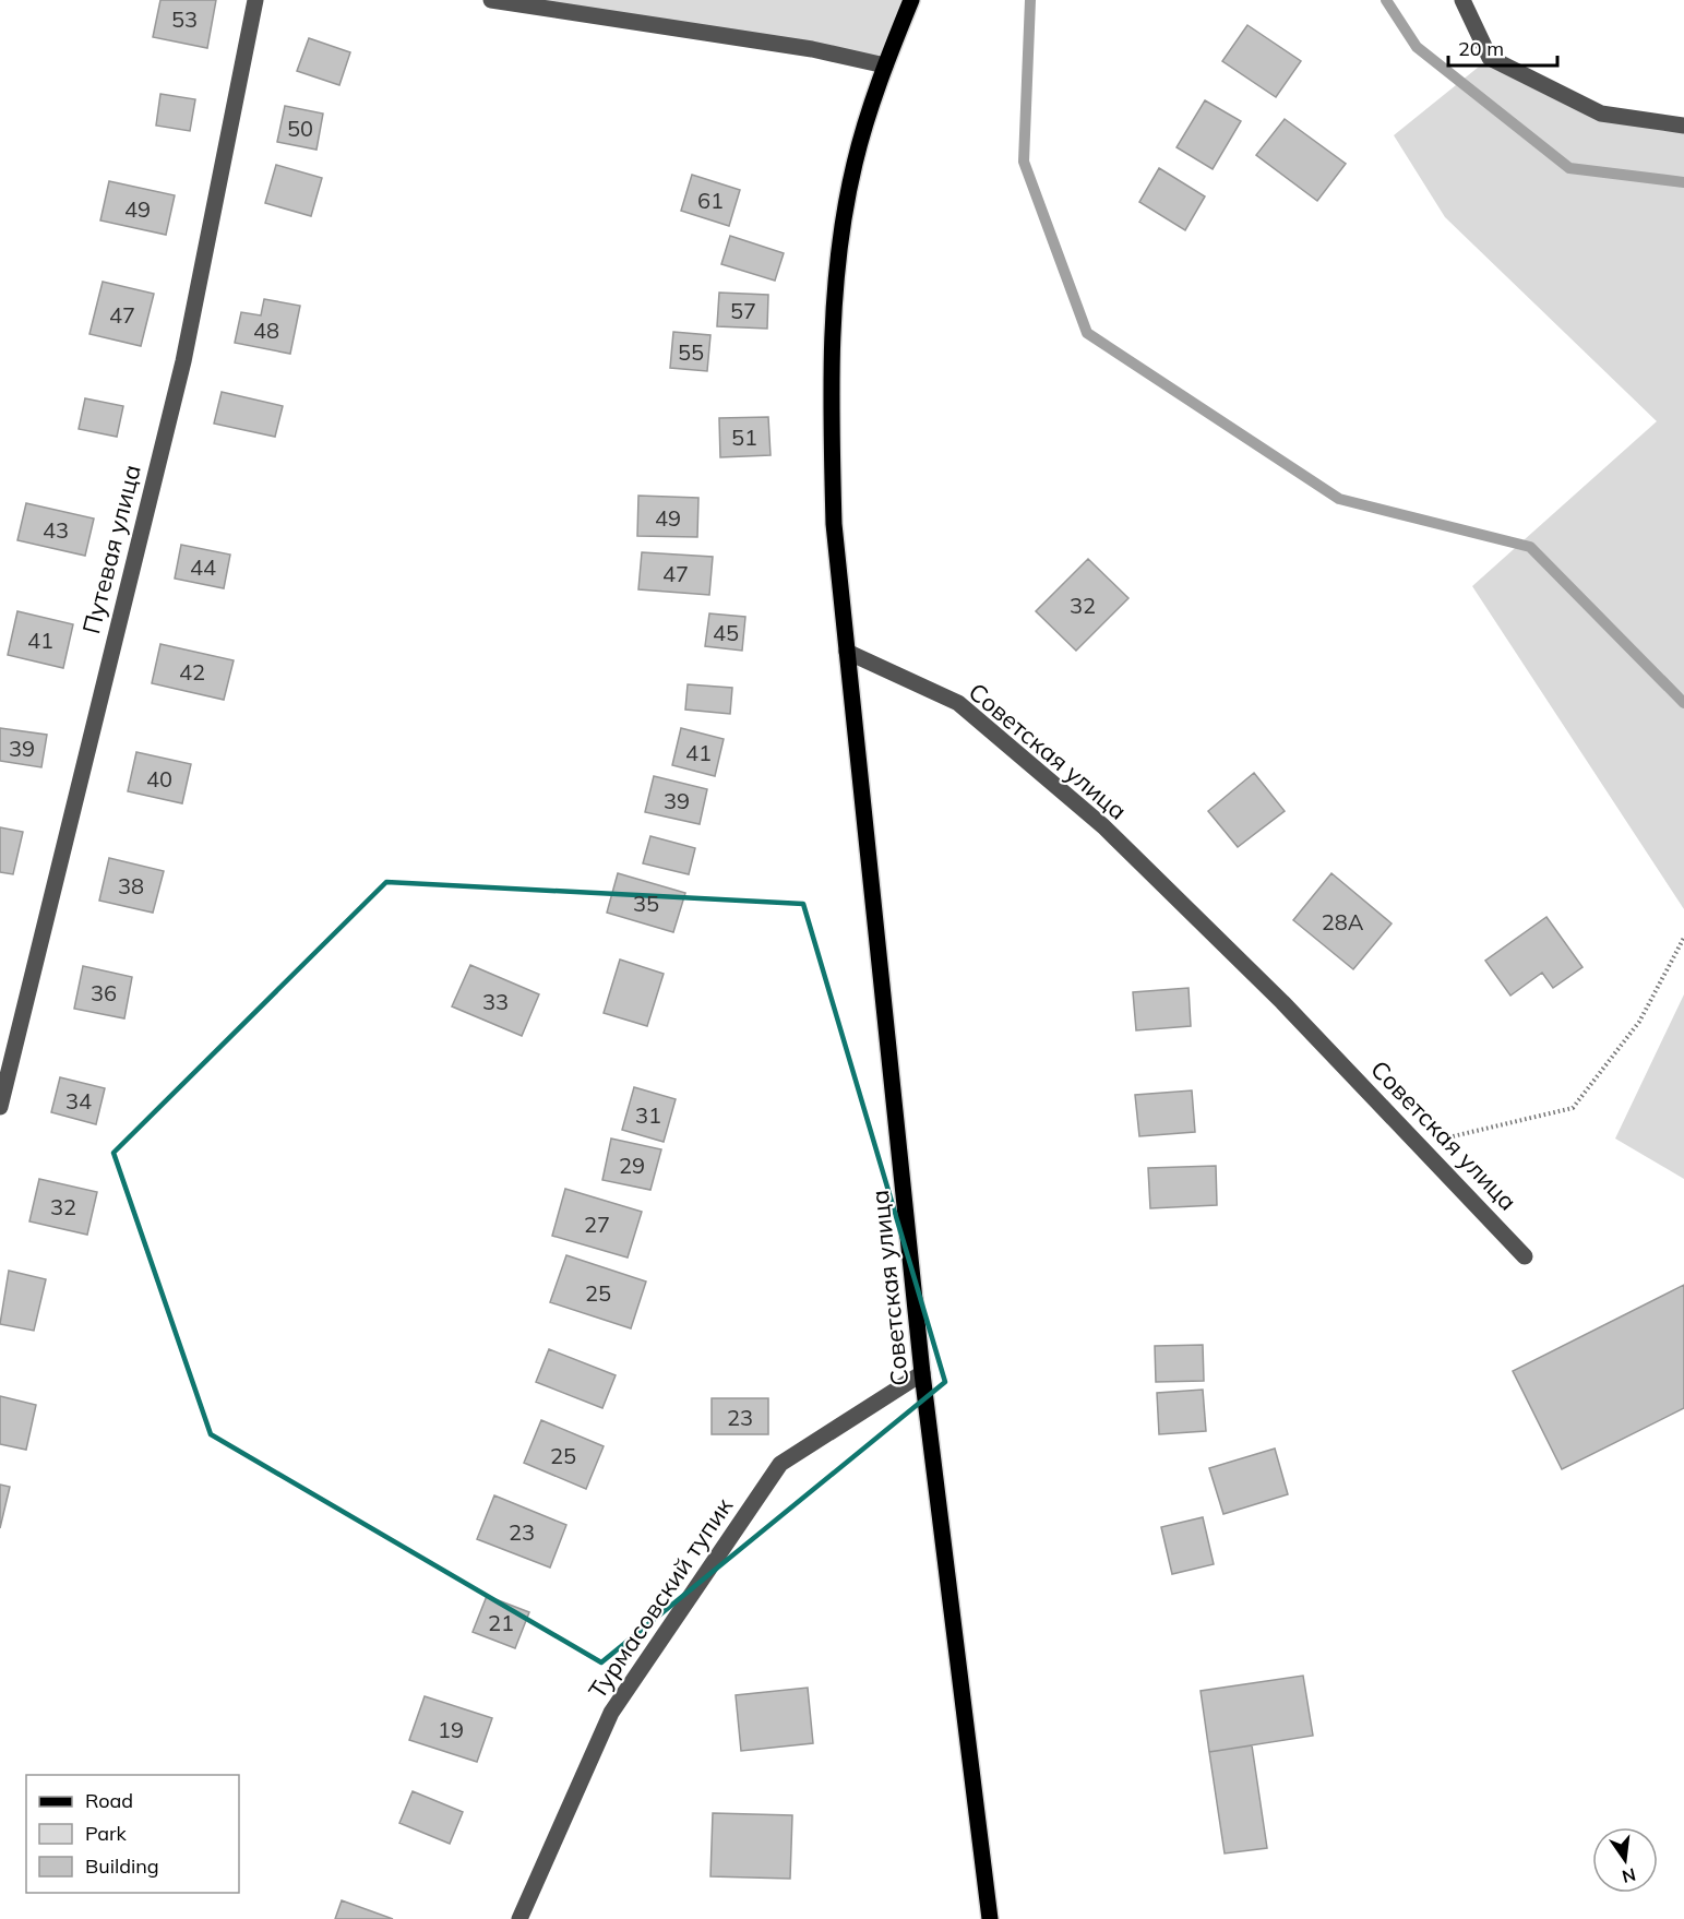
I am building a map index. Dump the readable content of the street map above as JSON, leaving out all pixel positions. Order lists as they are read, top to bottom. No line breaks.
{"streets":{"main road":["Советская улица"],"street":["Путевая улица","Турмасовский тупик"]},"crossings":[["Советская улица","Турмасовский тупик"]],"house_numbers":["53","50","61","49","57","47","48","55","51","49","43","44","47","32","45","41","42","39","41","40","39","38","35","28А","36","33","34","31","29","32","27","25","23","25","23","21","19"],"legend":["Road","Park","Building"],"scale_bar":"20 m","north":"bottom"}
